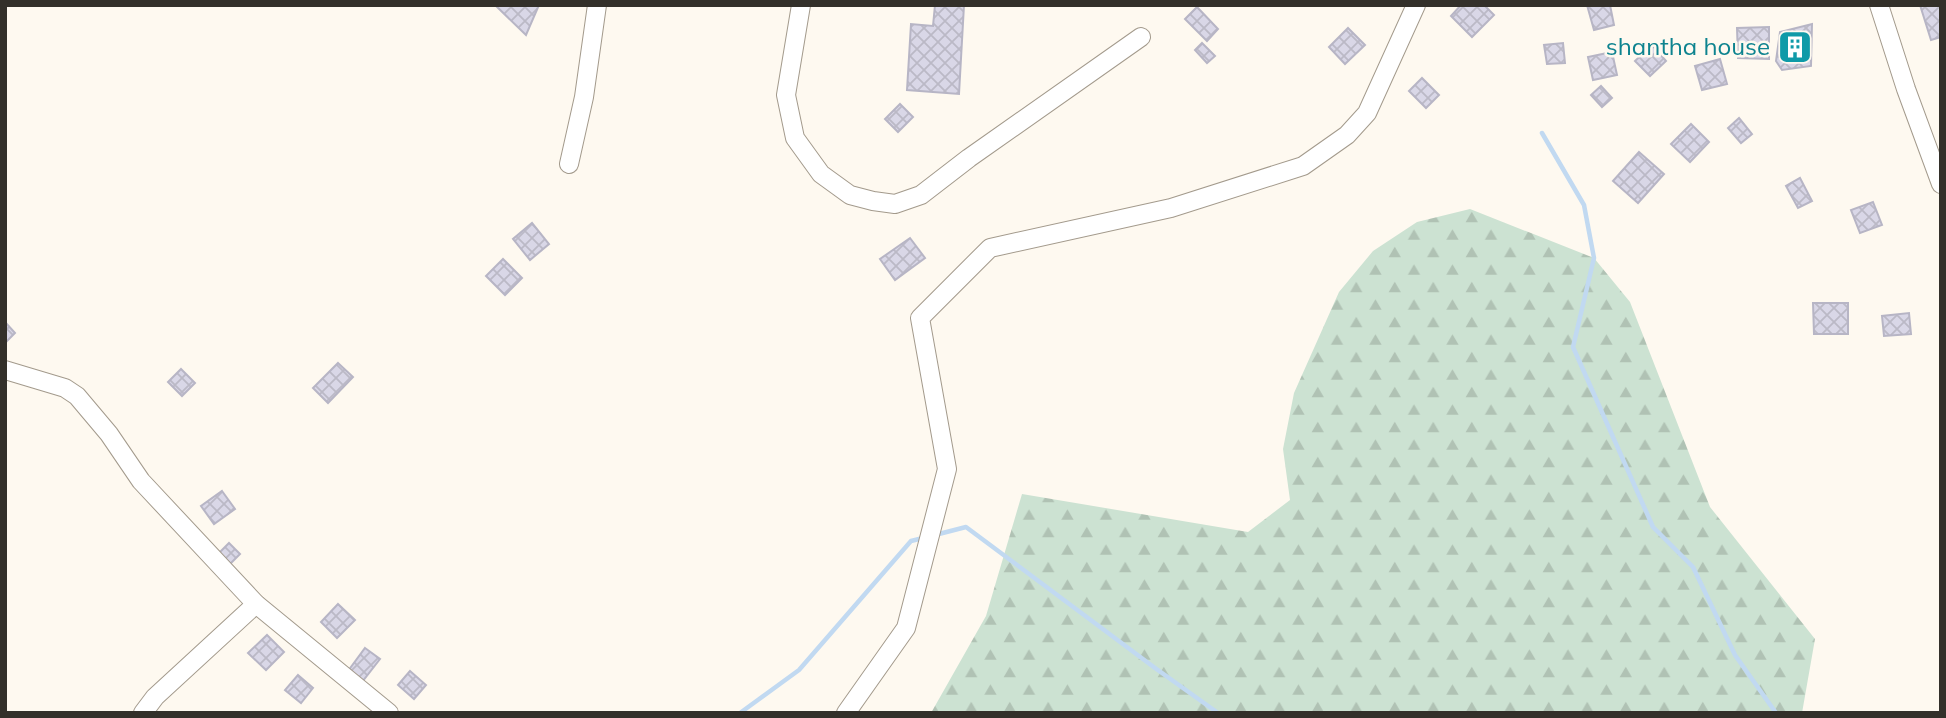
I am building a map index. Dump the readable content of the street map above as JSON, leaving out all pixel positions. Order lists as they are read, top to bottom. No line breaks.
{"places":{"building":["shantha house"]}}
